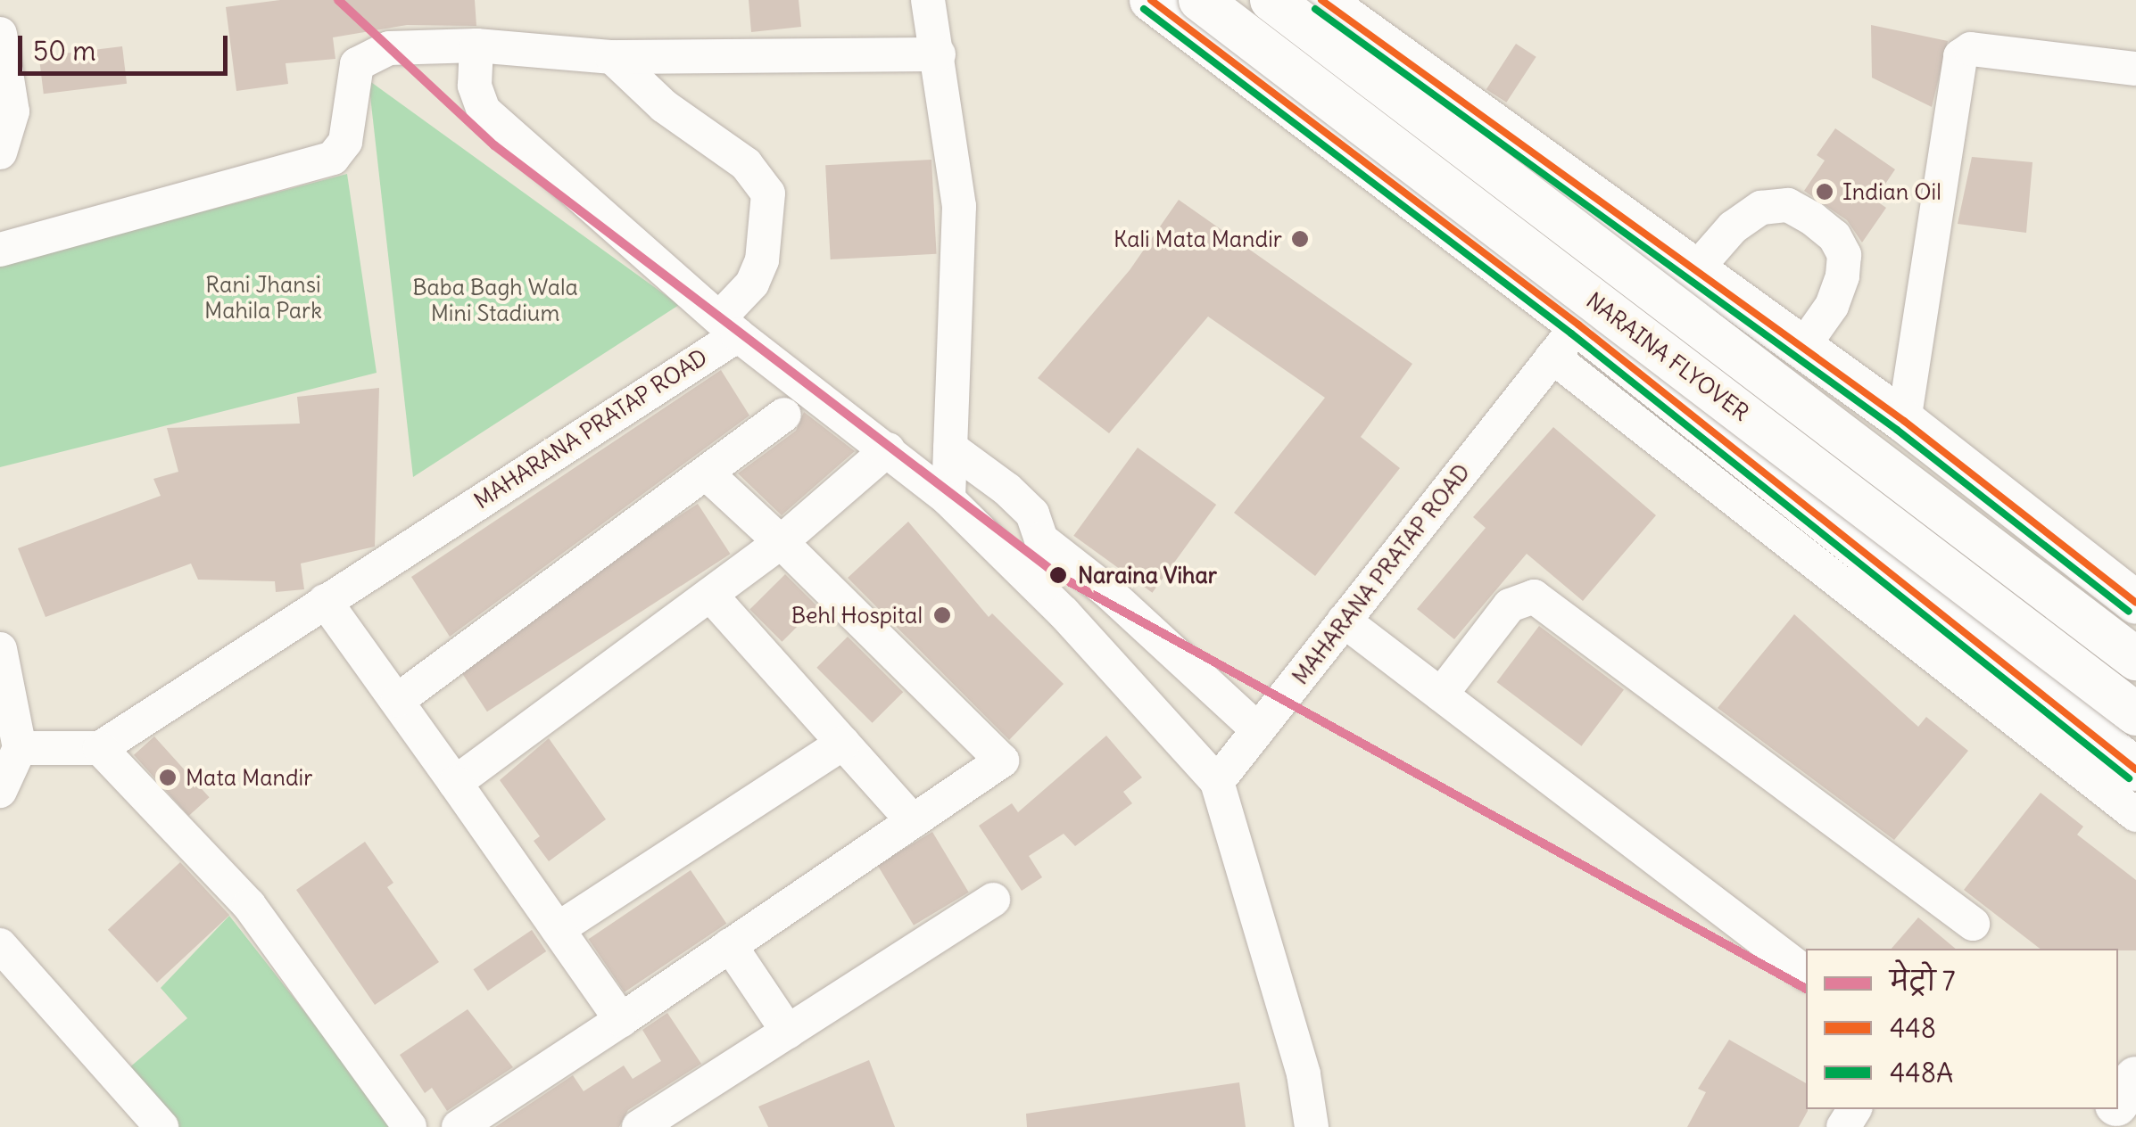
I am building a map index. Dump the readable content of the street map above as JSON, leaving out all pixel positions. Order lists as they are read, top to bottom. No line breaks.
{"streets":{"main road":["NARAINA FLYOVER"],"street":["MAHARANA PRATAP ROAD"]},"parks":["Rani Jhansi Mahila Park","Baba Bagh Wala Mini Stadium"],"places":["Indian Oil","Kali Mata Mandir","Naraina Vihar","Behl Hospital","Mata Mandir"],"lines":["metro line 7","transit line 448","transit line 448A"],"legend":["मेट्रो 7","448","448A"],"scale_bar":"50 m"}
